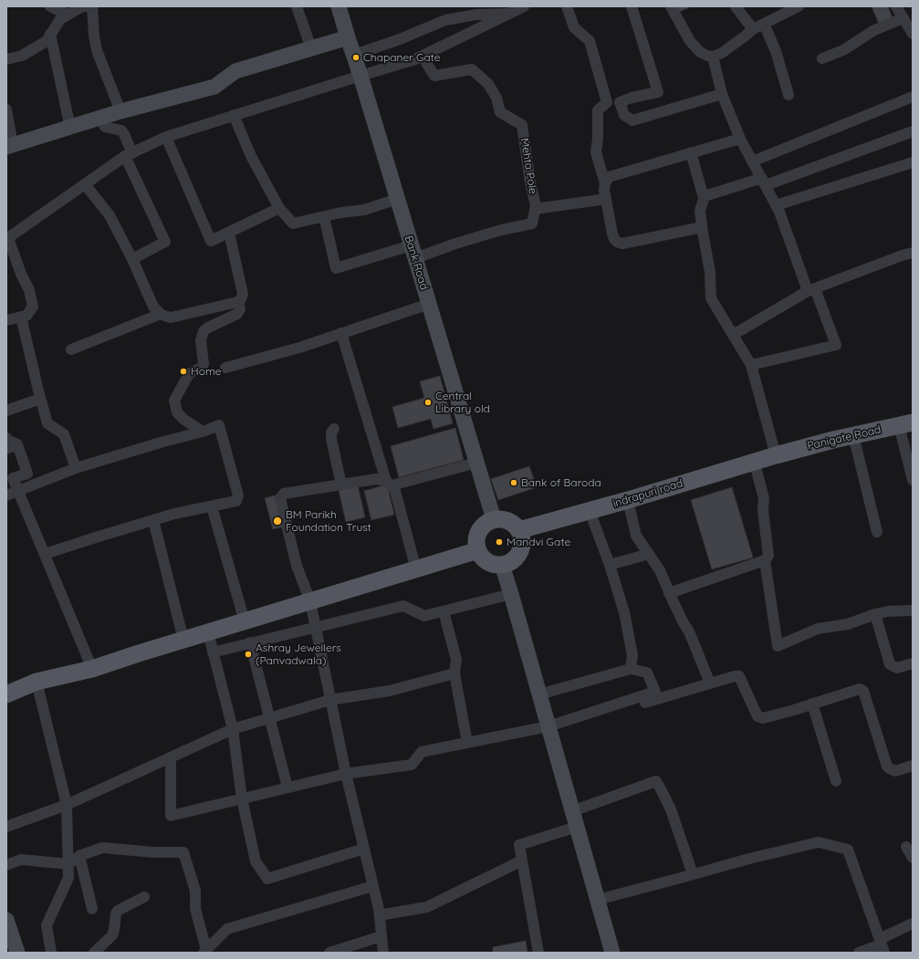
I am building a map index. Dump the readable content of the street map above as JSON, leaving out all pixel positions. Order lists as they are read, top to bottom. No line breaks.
{"streets":{"main road":["Bank Road","Panigate Road","indrapuri road"],"street":["Mehta Pole"]},"crossings":[["Mehta Pole","Bank Road"],["Bank Road","indrapuri road"],["Panigate Road","indrapuri road"]],"places":["Chapaner Gate","Home","Central Library old","Bank of Baroda","BM Parikh Foundation Trust","Mandvi Gate","Ashray Jewellers (Panvadwala)"]}
